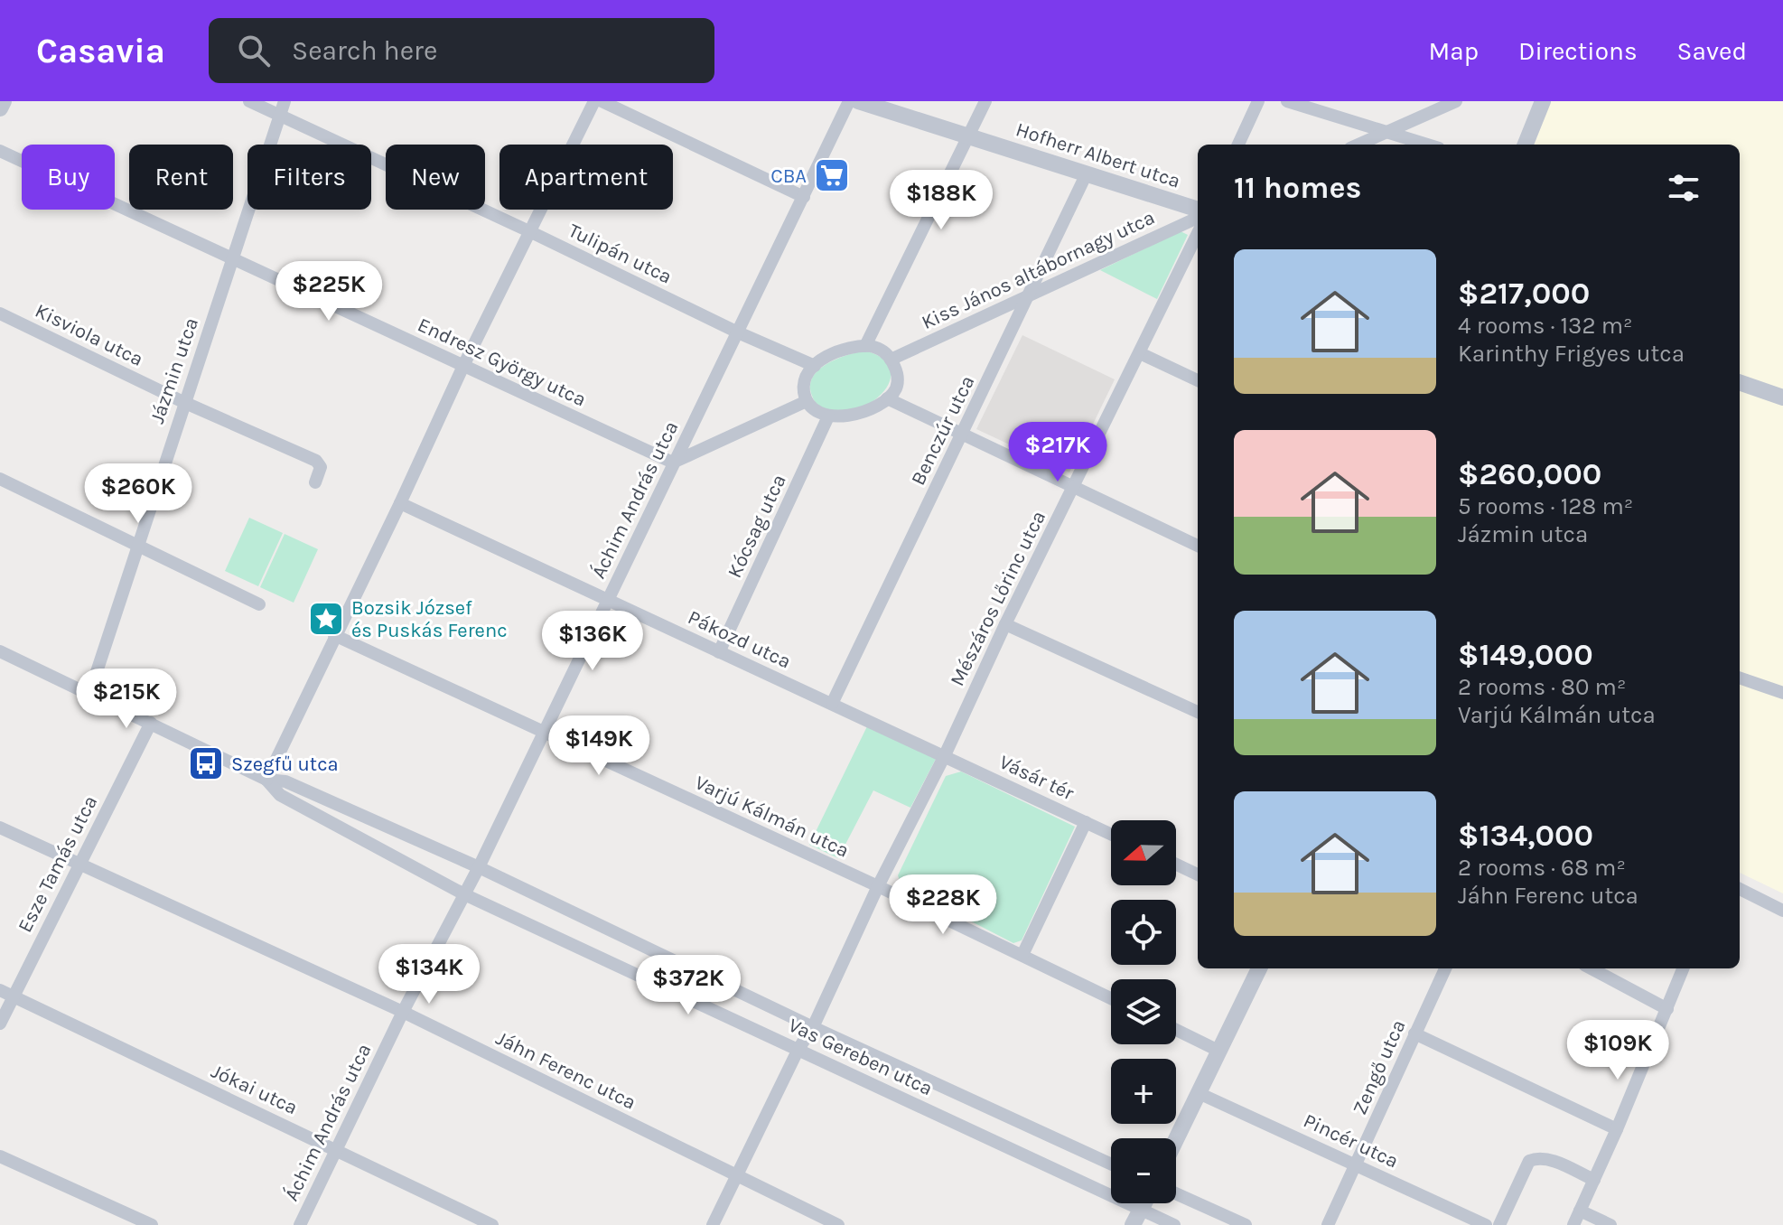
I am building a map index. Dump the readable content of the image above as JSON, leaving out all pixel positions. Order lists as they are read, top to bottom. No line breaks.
{"streets":{"street":["Hofherr Albert utca","Tulipán utca","Kiss János altábornagy utca","Kisviola utca","Endresz György utca","Jázmin utca","Benczúr utca","Áchim András utca","Kócsag utca","Mészáros Lőrinc utca","Pákozd utca","Vásár tér","Varjú Kálmán utca","Esze Tamás utca","Vas Gereben utca","Zengő utca","Jáhn Ferenc utca","Jókai utca","Pincér utca"]},"crossings":[["Hofherr Albert utca","Benczúr utca"],["Tulipán utca","Kiss János altábornagy utca"],["Tulipán utca","Jázmin utca"],["Tulipán utca","Áchim András utca"],["Tulipán utca","Kócsag utca"],["Kiss János altábornagy utca","Benczúr utca"],["Kiss János altábornagy utca","Kócsag utca"],["Kisviola utca","Jázmin utca"],["Endresz György utca","Jázmin utca"],["Endresz György utca","Áchim András utca"],["Jázmin utca","Vas Gereben utca"],["Benczúr utca","Pákozd utca"],["Áchim András utca","Pákozd utca"],["Áchim András utca","Varjú Kálmán utca"],["Áchim András utca","Vas Gereben utca"],["Áchim András utca","Jáhn Ferenc utca"],["Áchim András utca","Jókai utca"],["Kócsag utca","Pákozd utca"],["Mészáros Lőrinc utca","Pákozd utca"],["Mészáros Lőrinc utca","Vásár tér"],["Pákozd utca","Vásár tér"],["Esze Tamás utca","Vas Gereben utca"],["Esze Tamás utca","Jáhn Ferenc utca"],["Esze Tamás utca","Jókai utca"],["Zengő utca","Pincér utca"]],"places":{"supermarket":["CBA"],"place":["Bozsik József és Puskás Ferenc"],"bus stop":["Szegfű utca"]},"north":"left","page":{"header":"Casavia","search":"Search here","nav":["Map","Directions","Saved"],"chip":["Buy","Rent","Filters","New","Apartment"],"heading":"11 homes","price":["$188K","$225K","$217K","$260K","$136K","$215K","$149K","$228K","$134K","$372K","$109K"],"list":[{"name":"$217,000","note":"4 rooms · 132 m² · Karinthy Frigyes utca"},{"name":"$260,000","note":"5 rooms · 128 m² · Jázmin utca"},{"name":"$149,000","note":"2 rooms · 80 m² · Varjú Kálmán utca"},{"name":"$134,000","note":"2 rooms · 68 m² · Jáhn Ferenc utca"}],"map_buttons":["+","−"]}}
